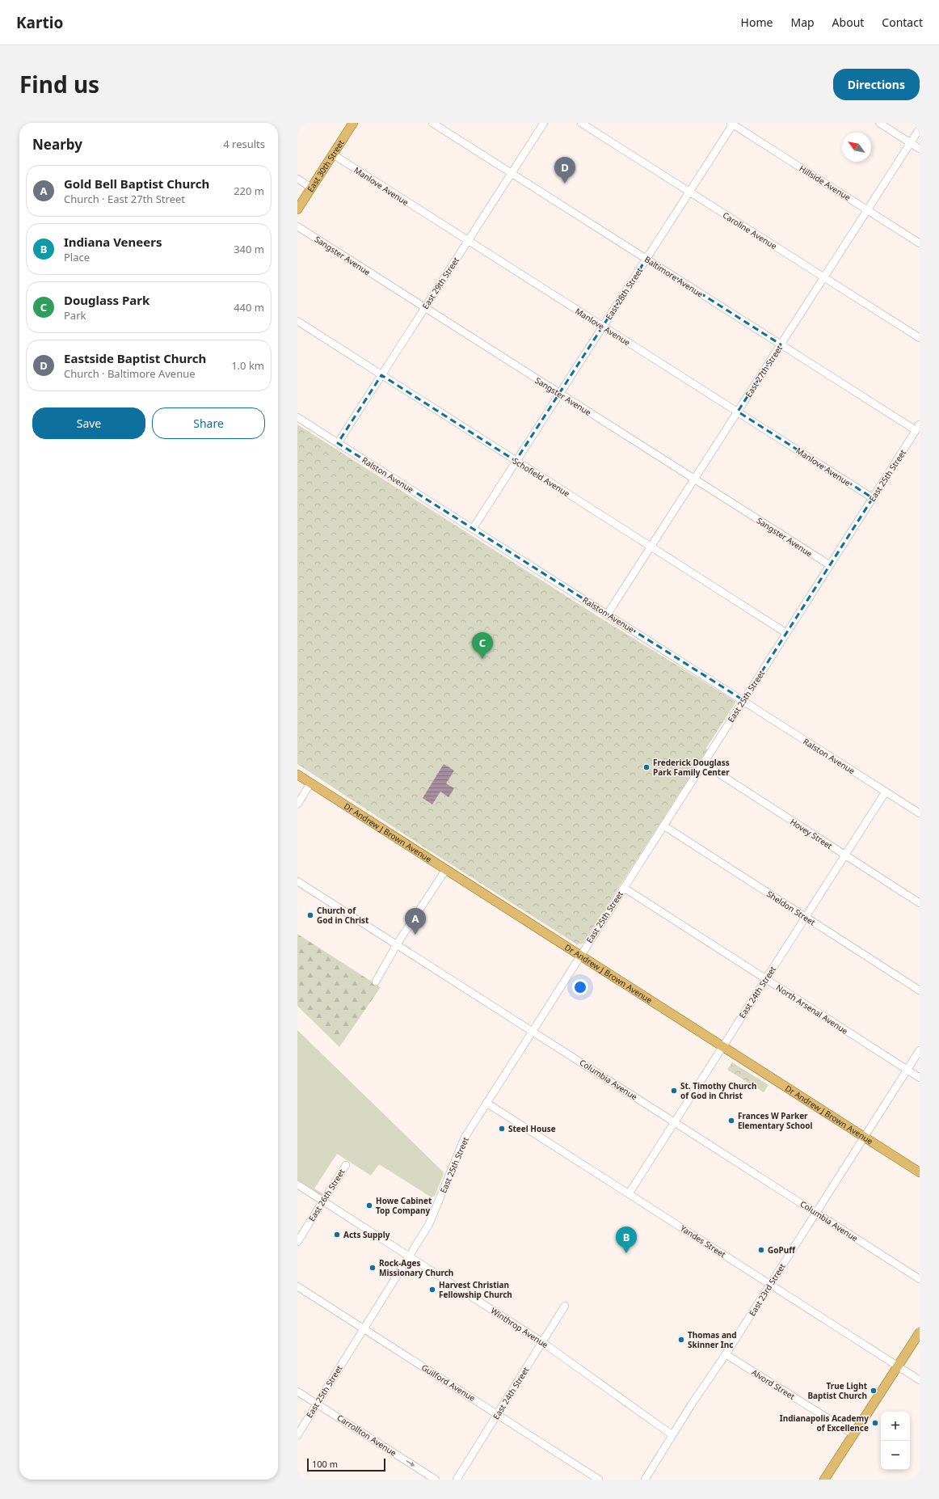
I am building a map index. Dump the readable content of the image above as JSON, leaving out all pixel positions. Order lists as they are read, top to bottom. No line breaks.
{"streets":{"main road":["East 30th Street","Dr Andrew J Brown Avenue"],"street":["Hillside Avenue","Manlove Avenue","Caroline Avenue","Sangster Avenue","Baltimore Avenue","East 29th Street","East 28th Street","East 27th Street","Ralston Avenue","East 25th Street","Schofield Avenue","Hovey Street","Sheldon Street","East 24th Street","North Arsenal Avenue","Columbia Avenue","East 26th Street","Yandes Street","East 23rd Street","Winthrop Avenue","Guilford Avenue","Alvord Street","Carrollton Avenue"]},"crossings":[["East 30th Street","Manlove Avenue"],["Hillside Avenue","East 28th Street"],["Hillside Avenue","East 27th Street"],["Manlove Avenue","East 29th Street"],["Manlove Avenue","East 28th Street"],["Manlove Avenue","East 27th Street"],["Manlove Avenue","East 25th Street"],["Caroline Avenue","East 28th Street"],["Caroline Avenue","East 27th Street"],["Sangster Avenue","East 29th Street"],["Sangster Avenue","East 28th Street"],["Sangster Avenue","East 27th Street"],["Sangster Avenue","East 25th Street"],["Baltimore Avenue","East 29th Street"],["Baltimore Avenue","East 28th Street"],["Baltimore Avenue","East 27th Street"],["Baltimore Avenue","East 25th Street"],["East 29th Street","Ralston Avenue"],["East 29th Street","Schofield Avenue"],["East 28th Street","Ralston Avenue"],["East 28th Street","Schofield Avenue"],["East 27th Street","Ralston Avenue"],["East 27th Street","Schofield Avenue"],["Ralston Avenue","East 25th Street"],["Ralston Avenue","East 24th Street"],["East 25th Street","Schofield Avenue"],["East 25th Street","Dr Andrew J Brown Avenue"],["East 25th Street","Hovey Street"],["East 25th Street","Sheldon Street"],["East 25th Street","North Arsenal Avenue"],["East 25th Street","Columbia Avenue"],["East 25th Street","Yandes Street"],["East 25th Street","Winthrop Avenue"],["East 25th Street","Guilford Avenue"],["East 25th Street","Carrollton Avenue"],["Dr Andrew J Brown Avenue","East 24th Street"],["Dr Andrew J Brown Avenue","East 23rd Street"],["Hovey Street","East 24th Street"],["Sheldon Street","East 24th Street"],["East 24th Street","North Arsenal Avenue"],["East 24th Street","Columbia Avenue"],["East 24th Street","Yandes Street"],["East 24th Street","Winthrop Avenue"],["East 24th Street","Guilford Avenue"],["North Arsenal Avenue","East 23rd Street"],["Columbia Avenue","East 23rd Street"],["East 26th Street","Winthrop Avenue"],["Yandes Street","East 23rd Street"],["East 23rd Street","Winthrop Avenue"],["East 23rd Street","Alvord Street"]],"one_way":["Carrollton Avenue"],"places":["Frederick Douglass Park Family Center","Church of God in Christ","St. Timothy Church of God in Christ","Frances W Parker Elementary School","Steel House","Howe Cabinet Top Company","Acts Supply","GoPuff","Rock-Ages Missionary Church","Harvest Christian Fellowship Church","Thomas and Skinner Inc","True Light Baptist Church","Indianapolis Academy of Excellence"],"scale_bar":"100 m","north":"top left","page":{"header":"Kartio","nav":["Home","Map","About","Contact"],"title":"Find us","buttons":["Directions",["Save","Share"]],"heading":["Nearby","4 results"],"pins":["D","C","A","B"],"list":[{"mark":"A","name":"Gold Bell Baptist Church","note":"Church · East 27th Street","value":"220 m"},{"mark":"B","name":"Indiana Veneers","note":"Place","value":"340 m"},{"mark":"C","name":"Douglass Park","note":"Park","value":"440 m"},{"mark":"D","name":"Eastside Baptist Church","note":"Church · Baltimore Avenue","value":"1.0 km"}],"map_buttons":["+","−"],"scale":"100 m"}}
